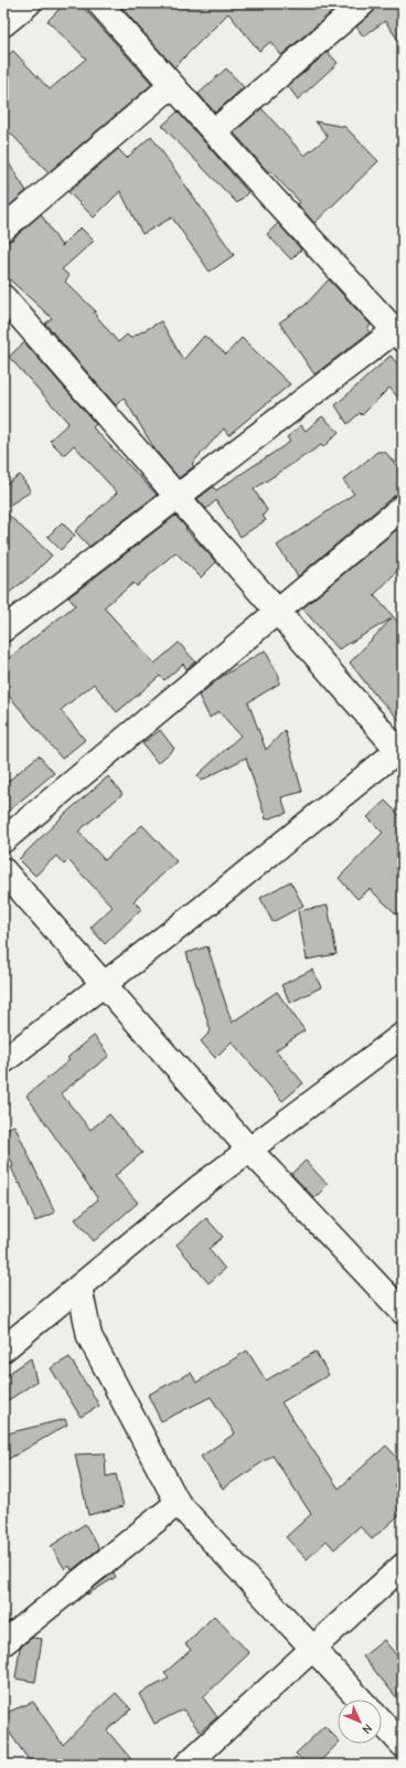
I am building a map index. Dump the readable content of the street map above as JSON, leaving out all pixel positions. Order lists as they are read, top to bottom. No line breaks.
{"north":"bottom right"}
